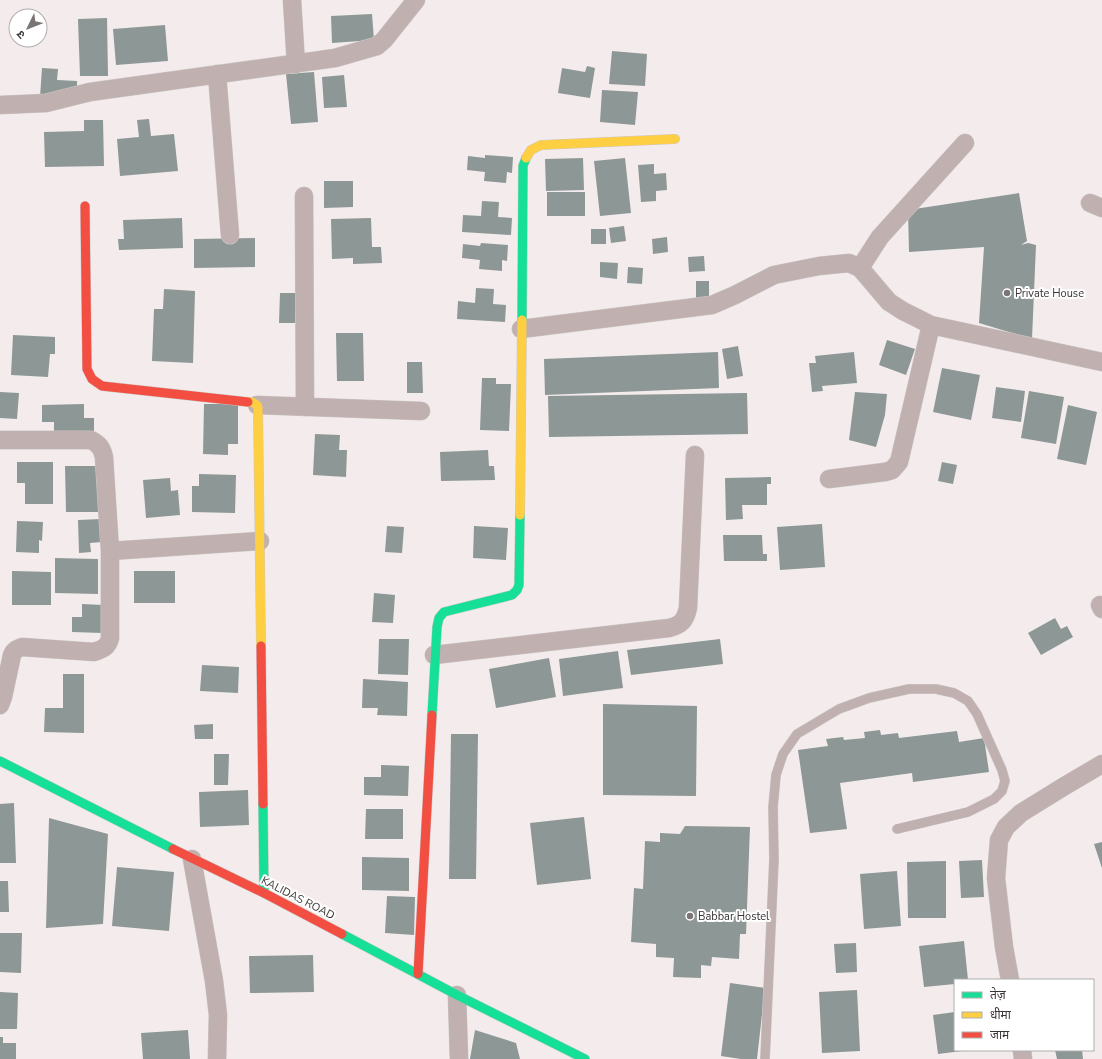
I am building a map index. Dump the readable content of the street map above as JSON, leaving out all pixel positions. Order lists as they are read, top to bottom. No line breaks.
{"streets":{"street":["KALIDAS ROAD"]},"places":["Private House","Babbar Hostel"],"legend":["तेज़","धीमा","जाम"],"north":"bottom left"}
